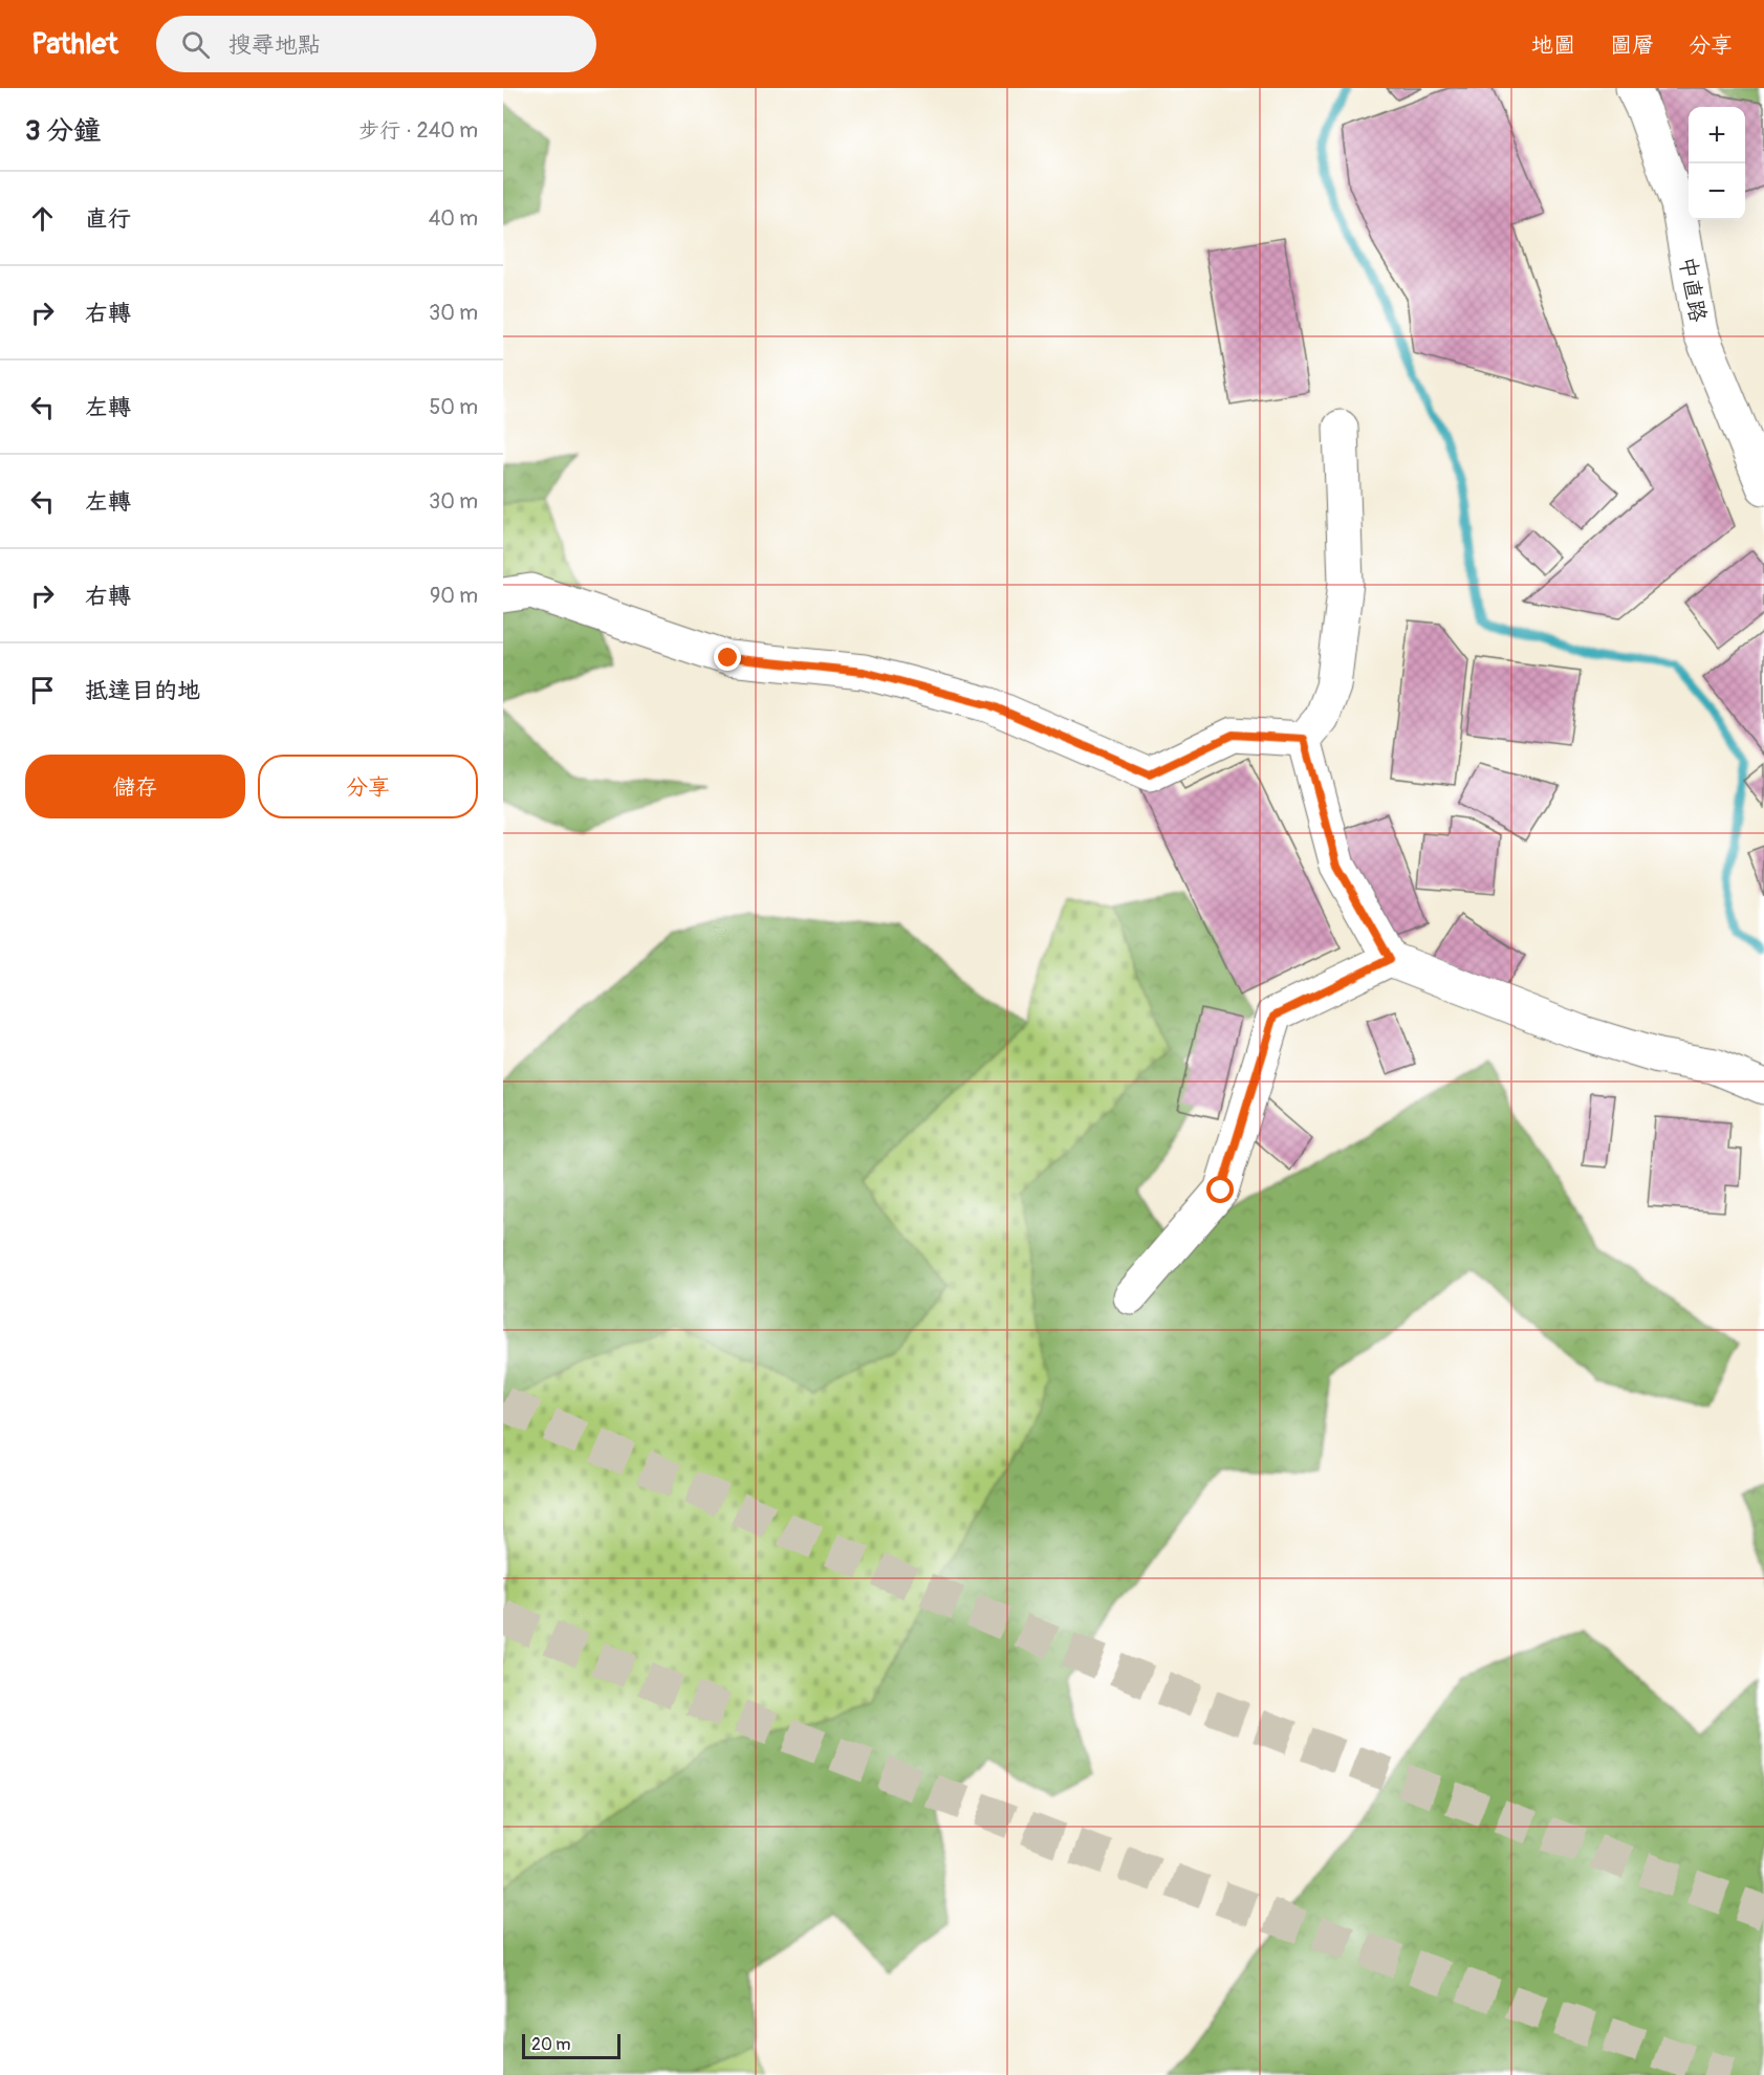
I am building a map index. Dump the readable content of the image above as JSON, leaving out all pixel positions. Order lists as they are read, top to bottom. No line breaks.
{"streets":{"street":["中直路"]},"scale_bar":"20 m","page":{"header":"Pathlet","search":"搜尋地點","nav":["地圖","圖層","分享"],"heading":["3 分鐘","步行 · 240 m"],"map_buttons":["+","−"],"list":[["直行","40 m"],["右轉","30 m"],["左轉","50 m"],["左轉","30 m"],["右轉","90 m"],"抵達目的地"],"buttons":["儲存","分享"],"scale":"20 m"}}
